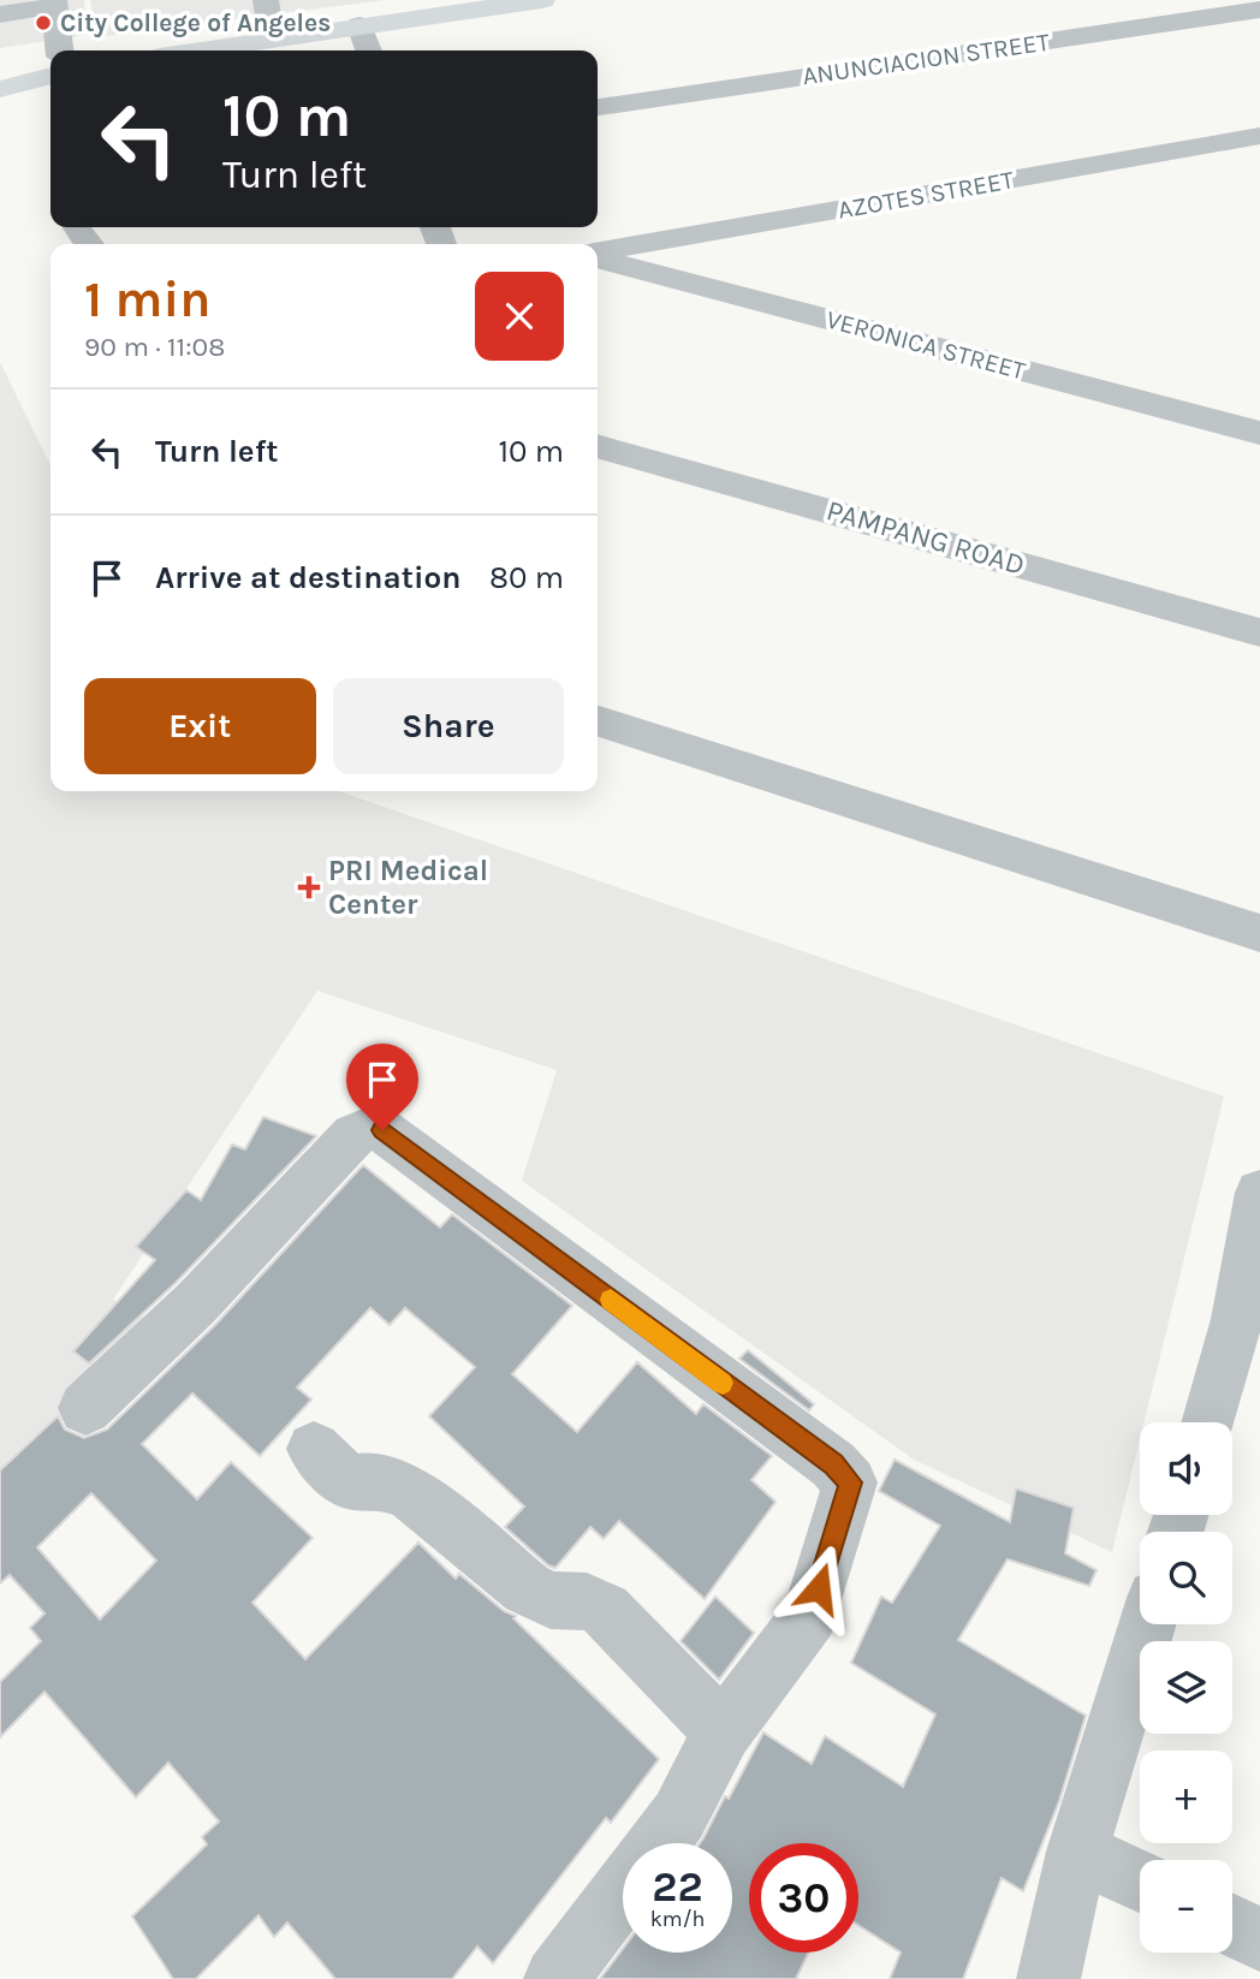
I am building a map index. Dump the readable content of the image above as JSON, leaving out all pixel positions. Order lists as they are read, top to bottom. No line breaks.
{"streets":{"street":["ANUNCIACION STREET","AZOTES STREET","VERONICA STREET","PAMPANG ROAD"]},"places":{"other":["City College of Angeles"],"health":["PRI Medical Center"]},"page":{"turn":["10 m","Turn left"],"heading":["1 min","90 m · 11:08"],"list":[{"name":"Turn left","value":"10 m"},{"name":"Arrive at destination","value":"80 m"}],"buttons":["Exit","Share"],"map_buttons":["+","−"],"speed":"22 km/h","limit":"30"}}
